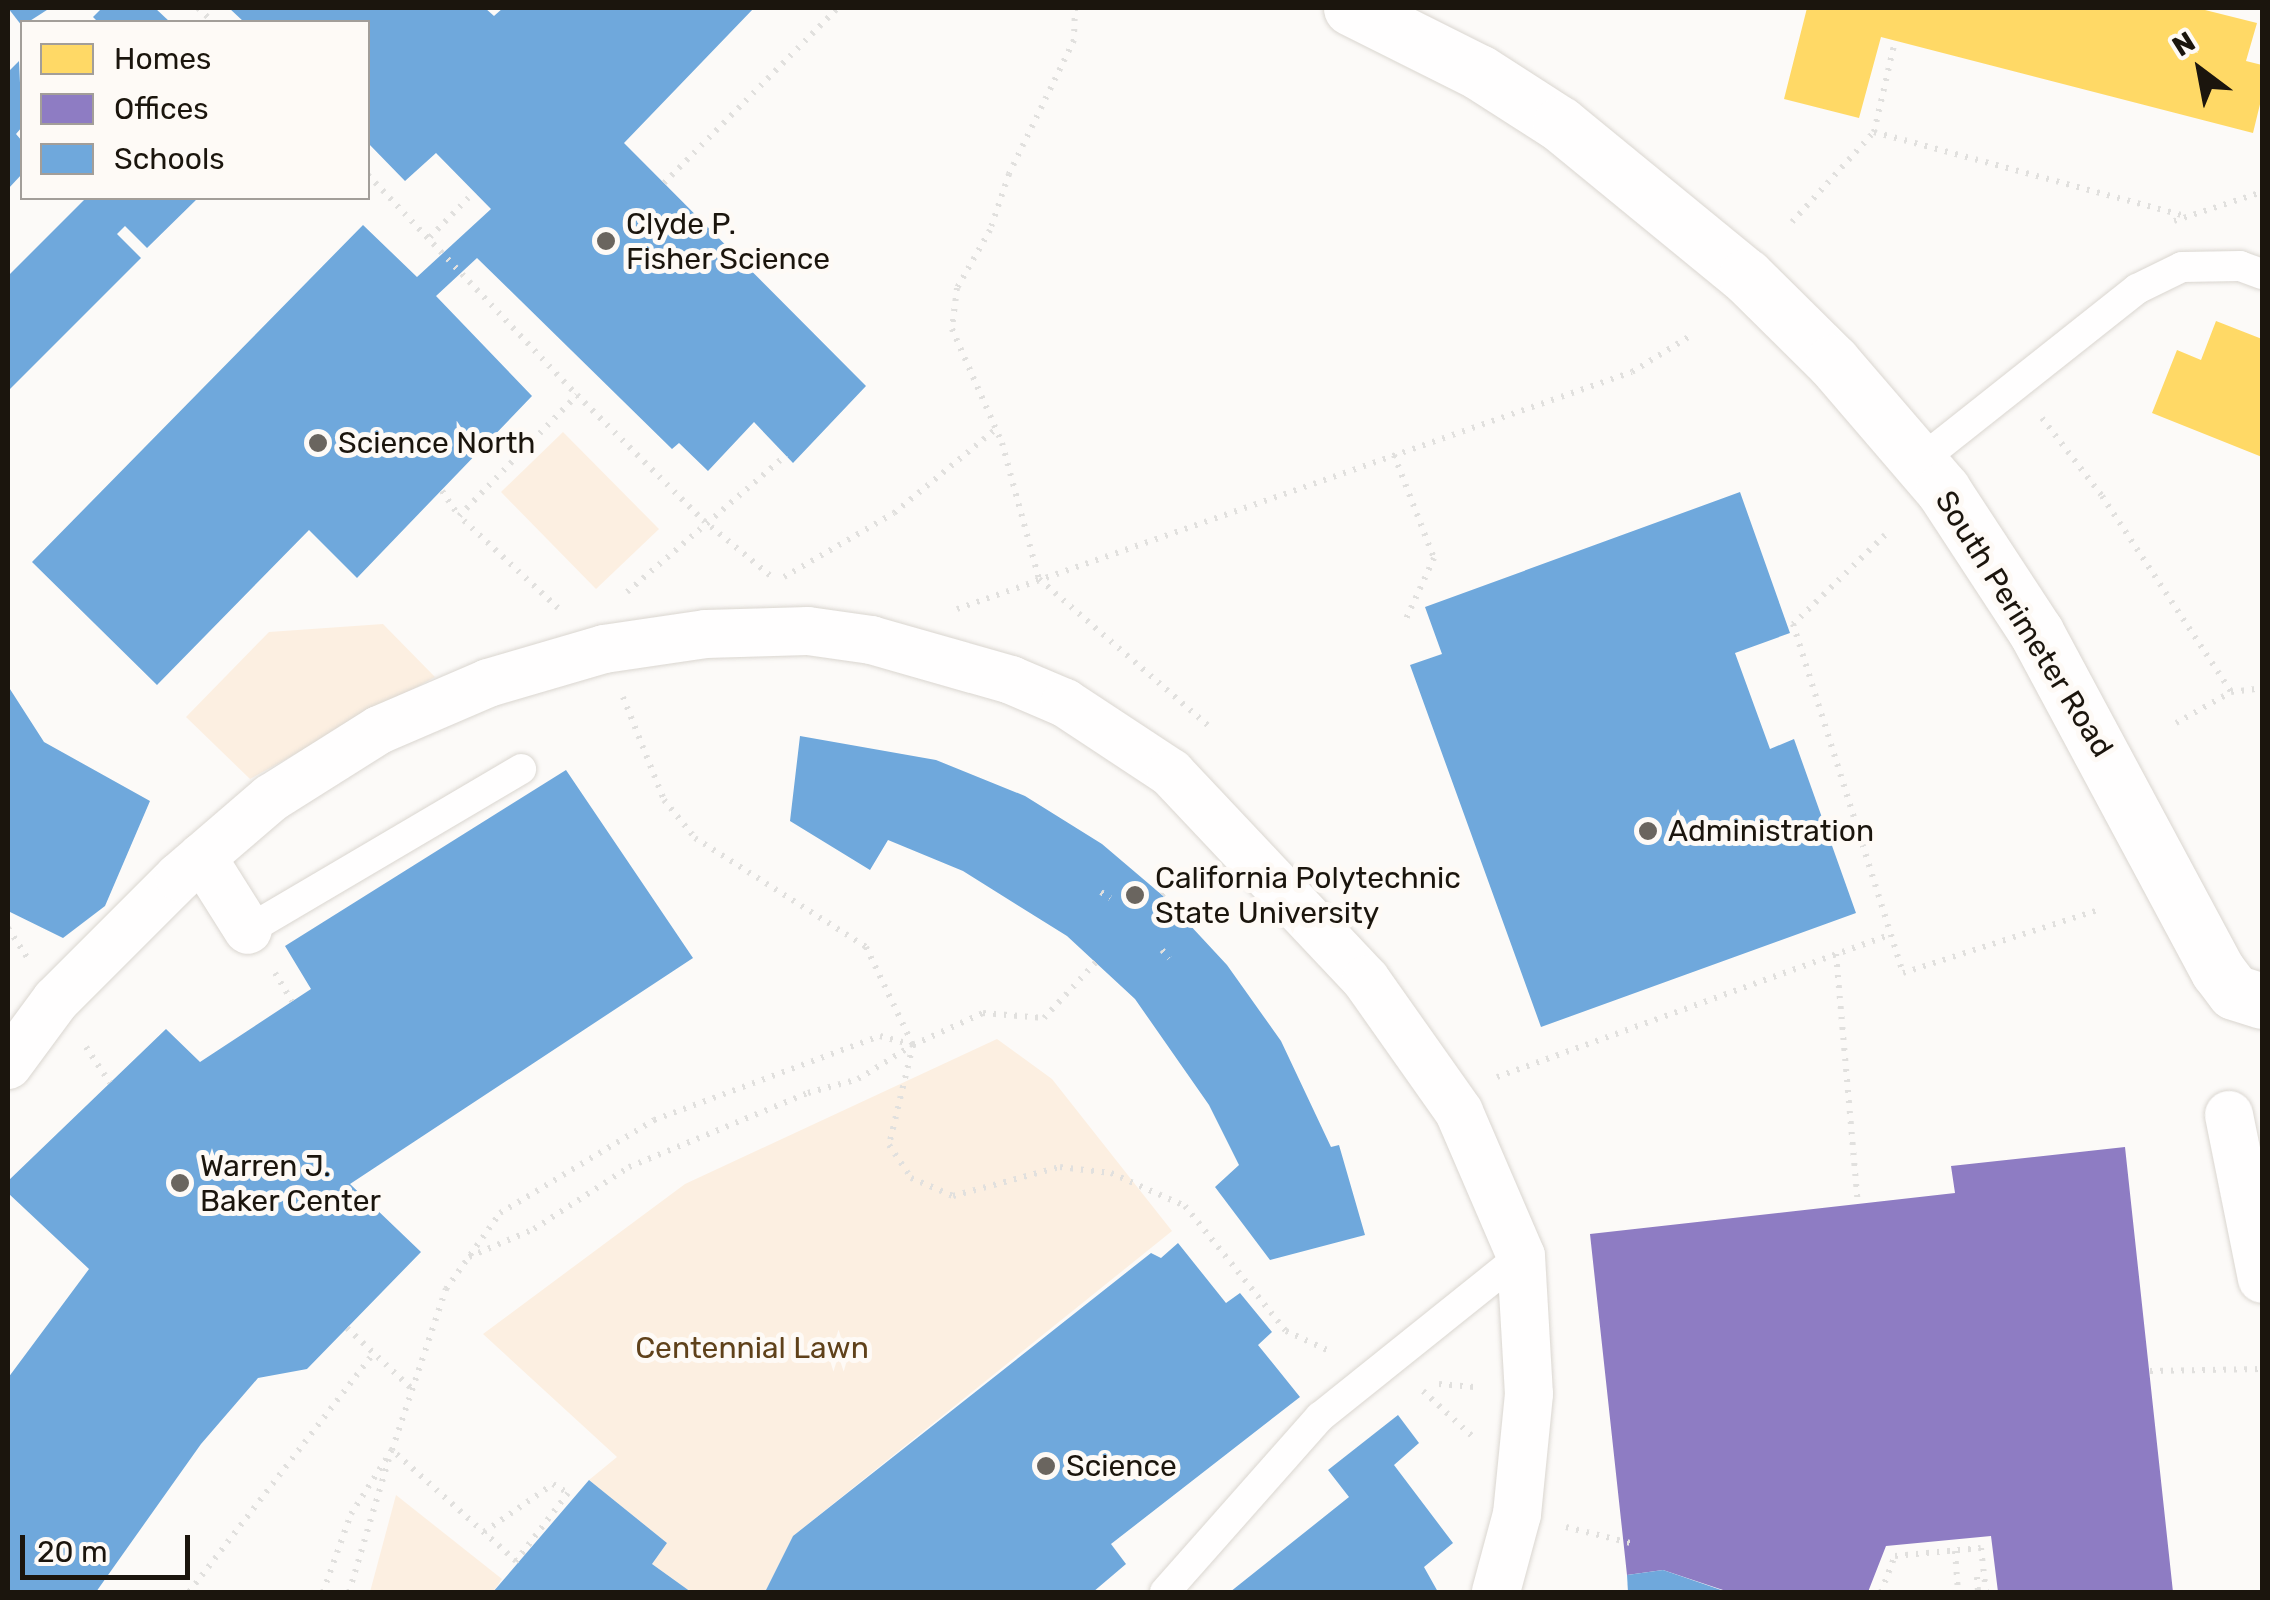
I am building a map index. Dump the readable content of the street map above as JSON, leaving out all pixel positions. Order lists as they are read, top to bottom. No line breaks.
{"streets":{"street":["South Perimeter Road"]},"parks":["Centennial Lawn"],"places":["Clyde P. Fisher Science","Science North","Administration","California Polytechnic State University","Warren J. Baker Center","Science"],"legend":["Homes","Offices","Schools"],"scale_bar":"20 m","north":"top left"}
